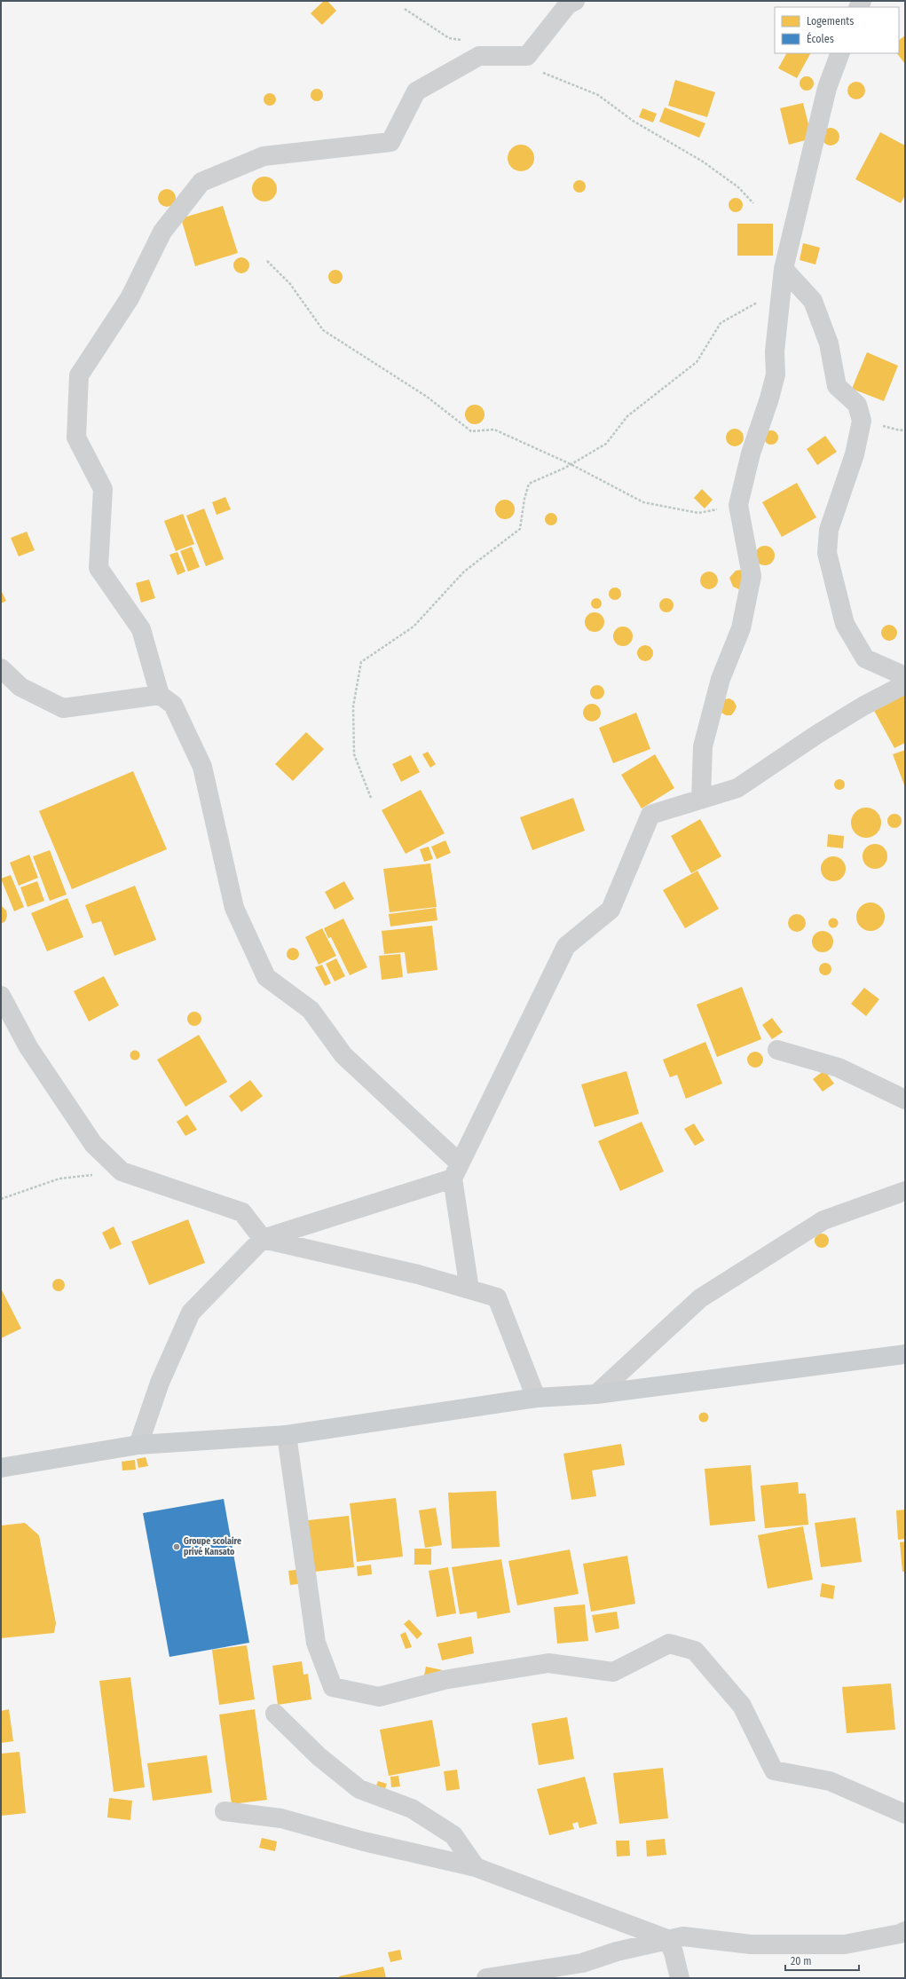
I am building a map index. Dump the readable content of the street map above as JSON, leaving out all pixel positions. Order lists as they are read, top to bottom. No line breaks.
{"places":["Groupe scolaire privé Kansato"],"legend":["Logements","Écoles"],"scale_bar":"20 m"}
